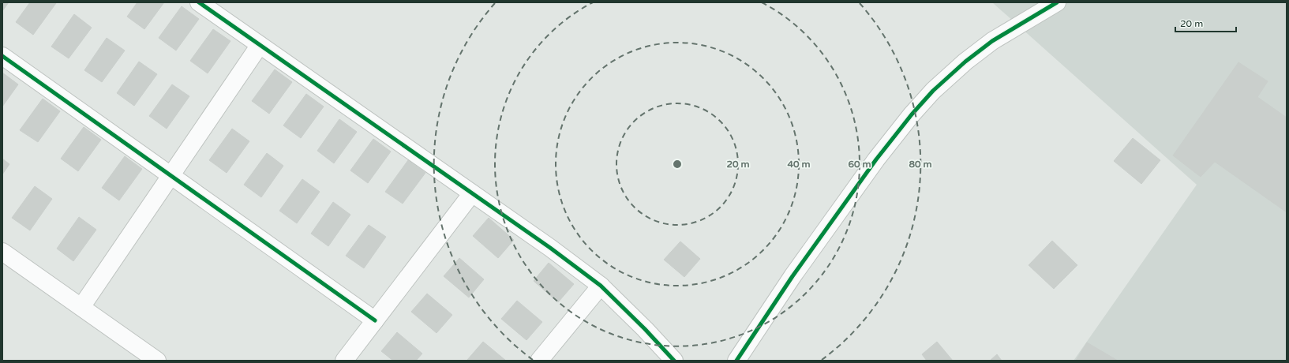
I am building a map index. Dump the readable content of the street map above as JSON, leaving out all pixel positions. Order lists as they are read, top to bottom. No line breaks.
{"scale_bar":"20 m","rings":["20 m","40 m","60 m","80 m"]}
